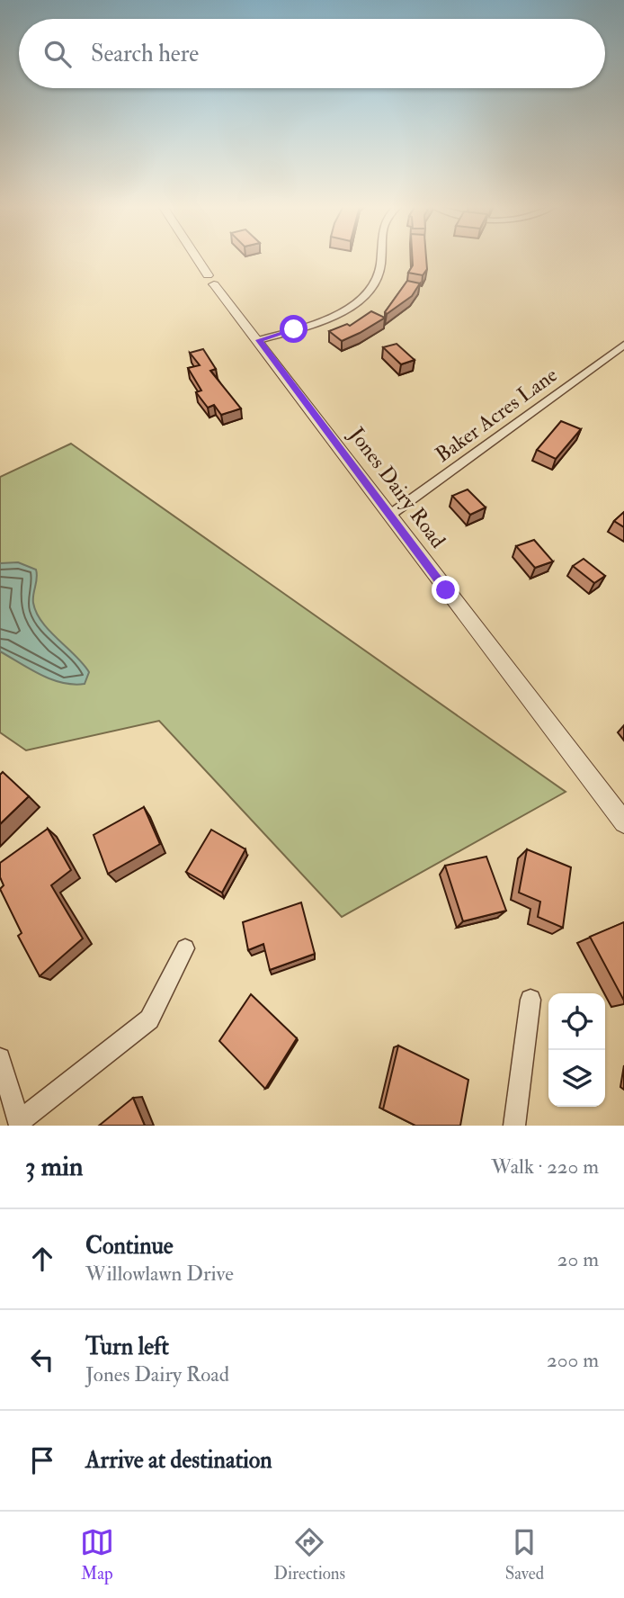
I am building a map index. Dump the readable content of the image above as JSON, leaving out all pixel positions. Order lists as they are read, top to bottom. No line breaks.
{"streets":{"street":["Baker Acres Lane","Jones Dairy Road"]},"crossings":[["Baker Acres Lane","Jones Dairy Road"]],"page":{"search":"Search here","heading":["3 min","Walk · 220 m"],"list":[["Continue","Willowlawn Drive","20 m"],["Turn left","Jones Dairy Road","200 m"],"Arrive at destination"],"nav":["Map","Directions","Saved"]}}
